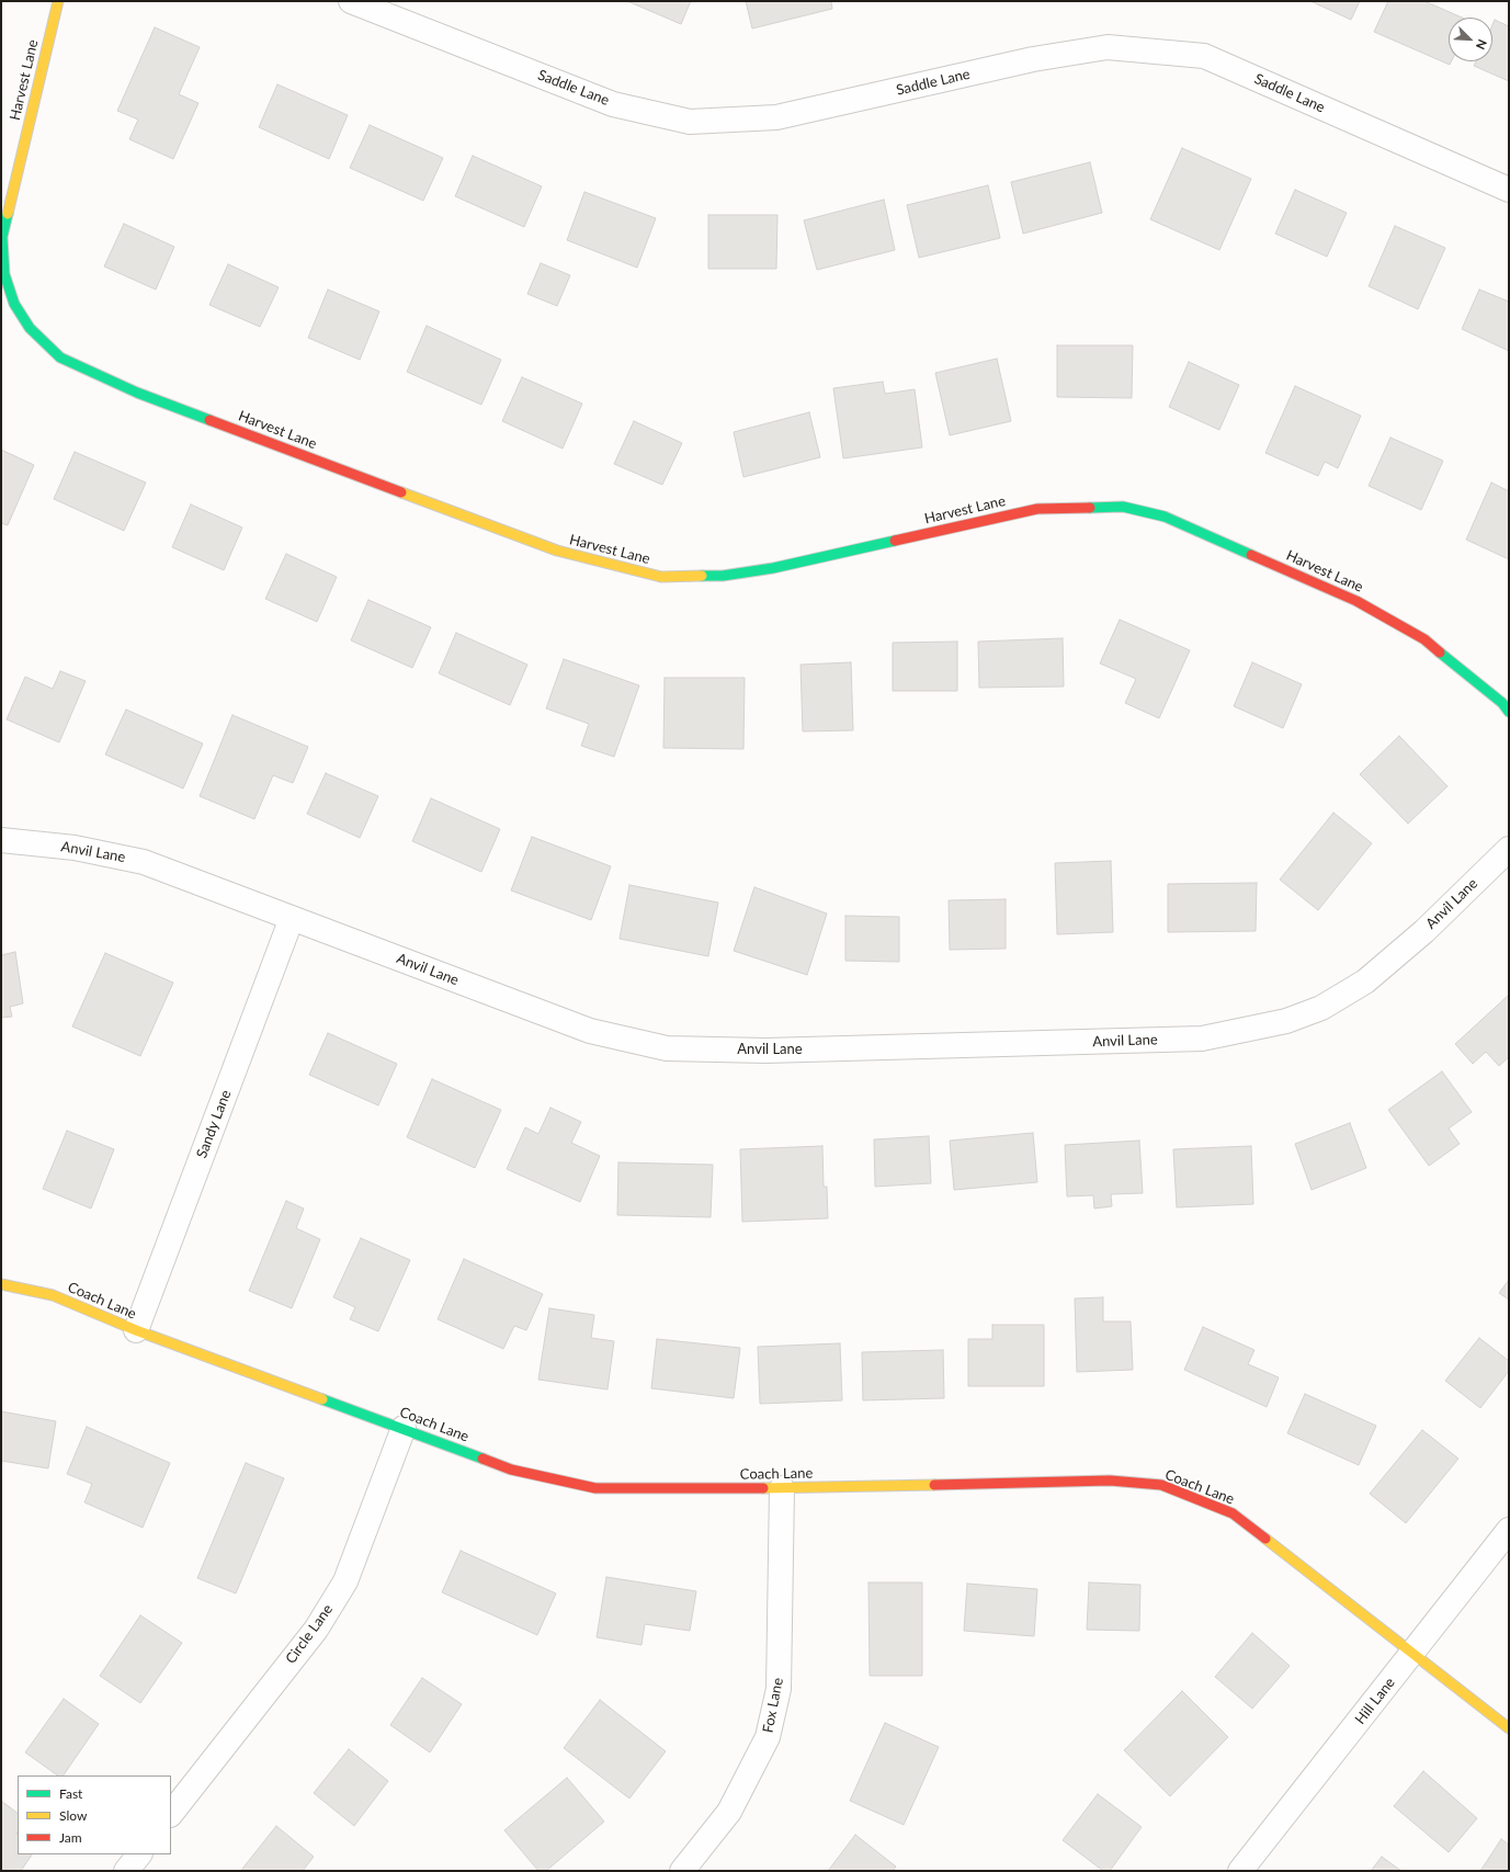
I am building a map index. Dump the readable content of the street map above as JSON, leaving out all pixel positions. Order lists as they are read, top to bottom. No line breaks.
{"streets":{"street":["Harvest Lane","Saddle Lane","Anvil Lane","Sandy Lane","Coach Lane","Circle Lane","Hill Lane","Fox Lane"]},"crossings":[["Anvil Lane","Sandy Lane"],["Sandy Lane","Coach Lane"],["Coach Lane","Circle Lane"],["Coach Lane","Hill Lane"],["Coach Lane","Fox Lane"]],"legend":["Fast","Slow","Jam"],"north":"bottom right"}
